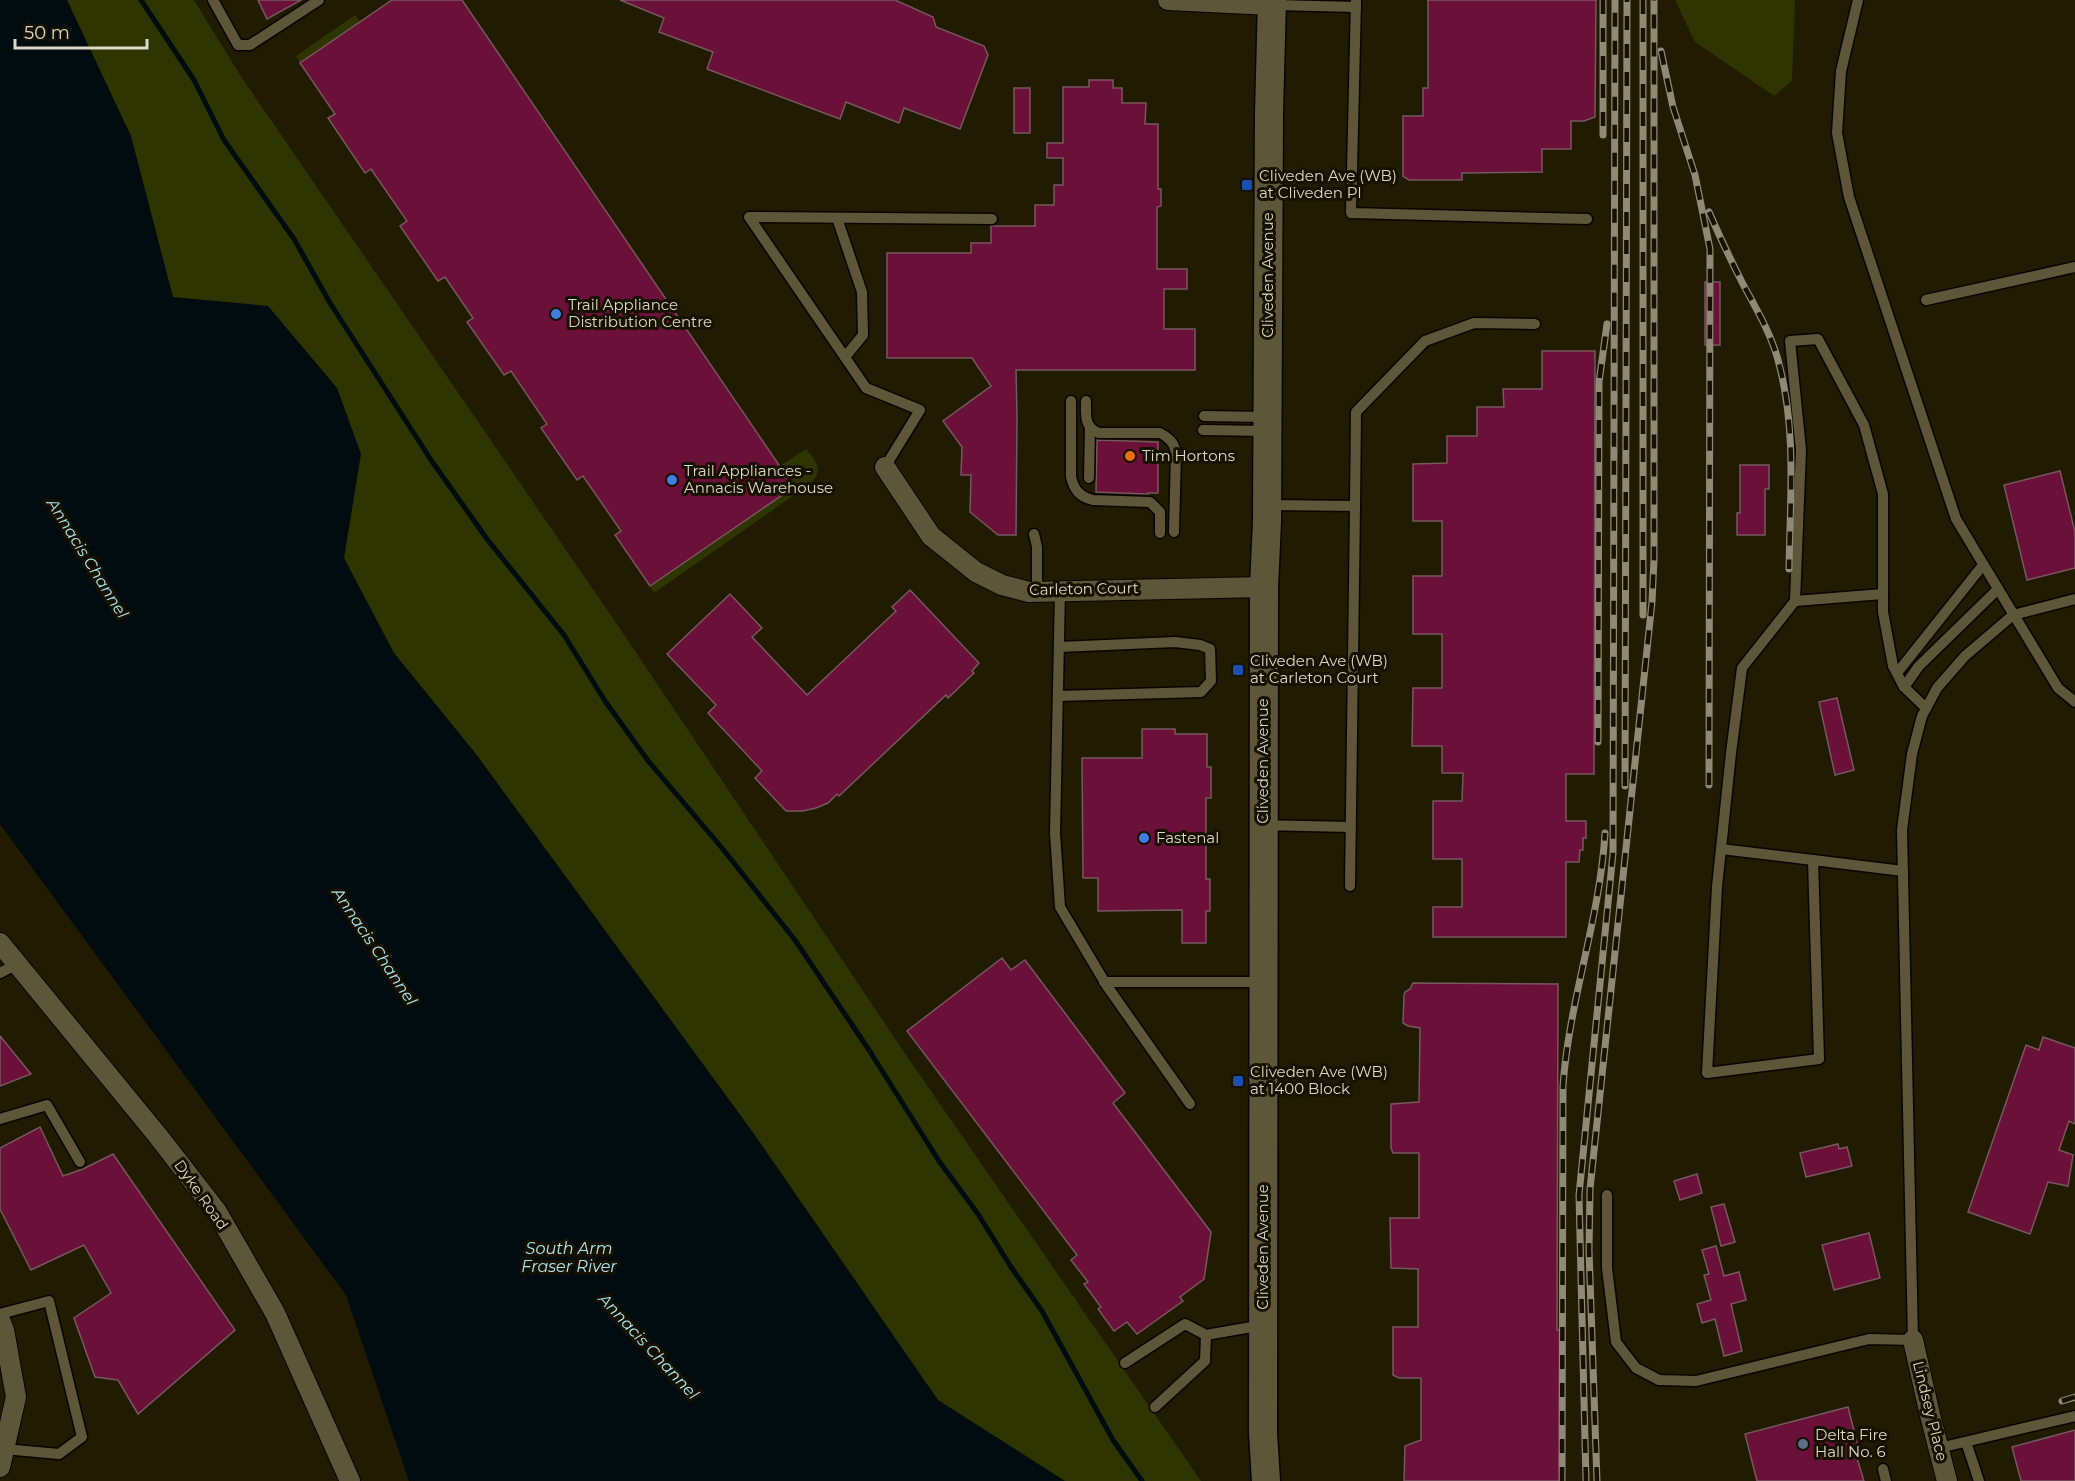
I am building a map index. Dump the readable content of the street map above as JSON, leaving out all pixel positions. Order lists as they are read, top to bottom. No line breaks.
{"streets":{"street":["Cliveden Avenue","Carleton Court","Dyke Road","Lindsey Place"]},"crossings":[["Cliveden Avenue","Carleton Court"]],"water":["Annacis Channel","South Arm Fraser River"],"places":{"transit":["Cliveden Ave (WB) at Cliveden Pl","Cliveden Ave (WB) at Carleton Court","Cliveden Ave (WB) at 1400 Block"],"other":["Trail Appliance Distribution Centre","Tim Hortons","Trail Appliances - Annacis Warehouse","Fastenal","Delta Fire Hall No. 6"]},"scale_bar":"50 m"}
